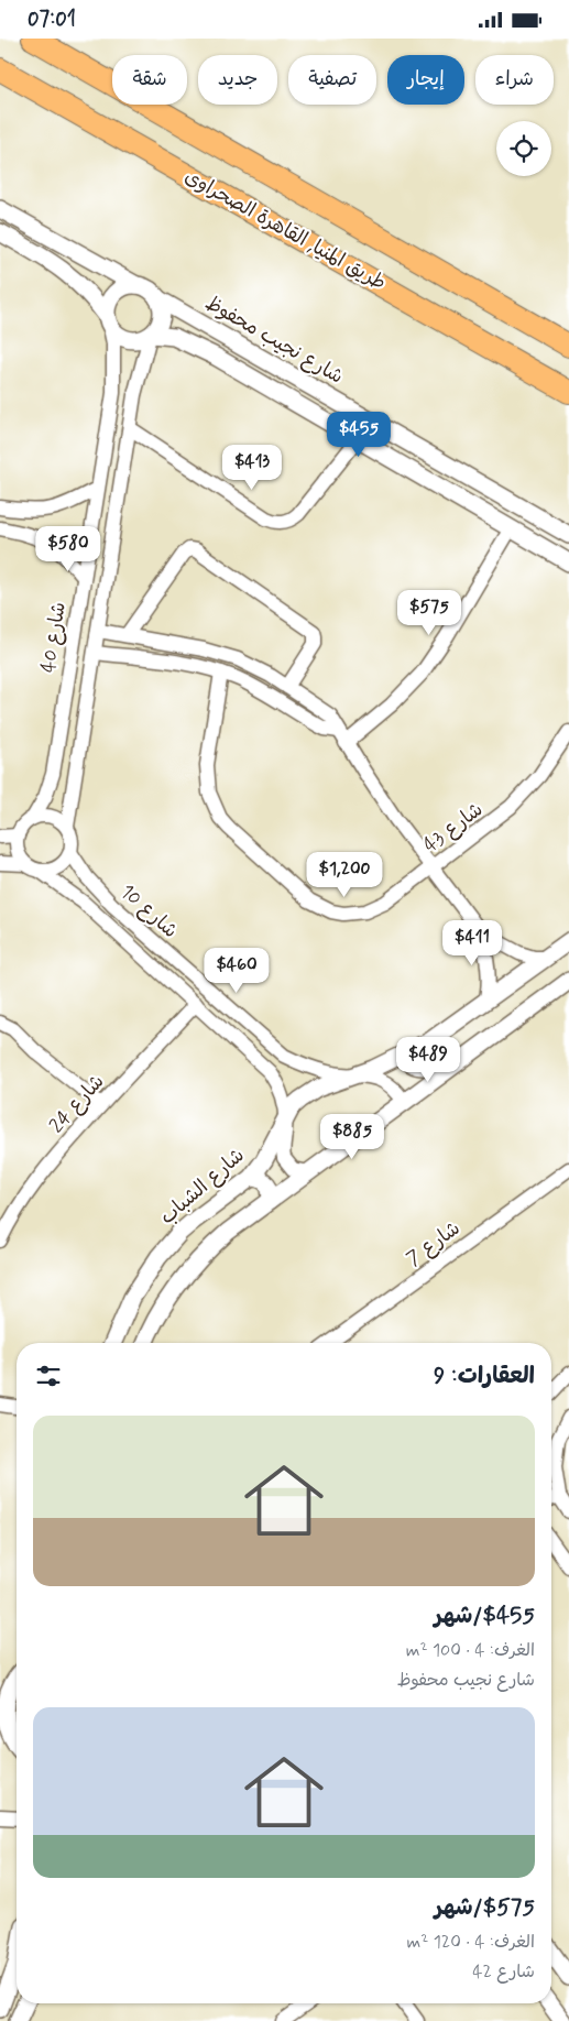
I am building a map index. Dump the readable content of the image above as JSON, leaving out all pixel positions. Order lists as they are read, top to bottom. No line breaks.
{"streets":{"highway":["طريق المنيا, القاهرة الصحراوى"],"street":["شارع نجيب محفوظ","شارع 40","شارع 43","شارع 10","شارع 24","شارع الشباب","شارع 7"]},"crossings":[["شارع نجيب محفوظ","شارع 40"],["شارع 40","شارع 10"],["شارع 10","شارع 24"],["شارع 10","شارع الشباب"]],"page":{"status":"07:01","chip":["شراء","إيجار","تصفية","جديد","شقة"],"price":["$455","$413","$580","$575","$1,200","$411","$460","$489","$885"],"heading":"العقارات: 9","list":[{"name":"$455/شهر","note":"الغرف: 4 · 100 m² · شارع نجيب محفوظ"},{"name":"$575/شهر","note":"الغرف: 4 · 120 m² · شارع 42"}]}}
